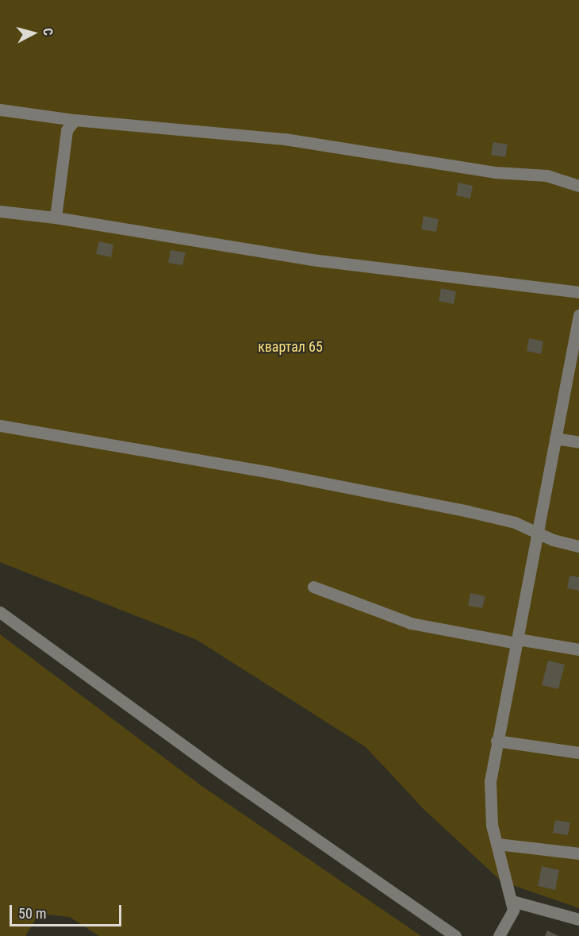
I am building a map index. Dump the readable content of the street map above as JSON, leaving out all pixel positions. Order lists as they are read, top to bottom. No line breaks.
{"parks":["квартал 65"],"scale_bar":"50 m","north":"right"}
